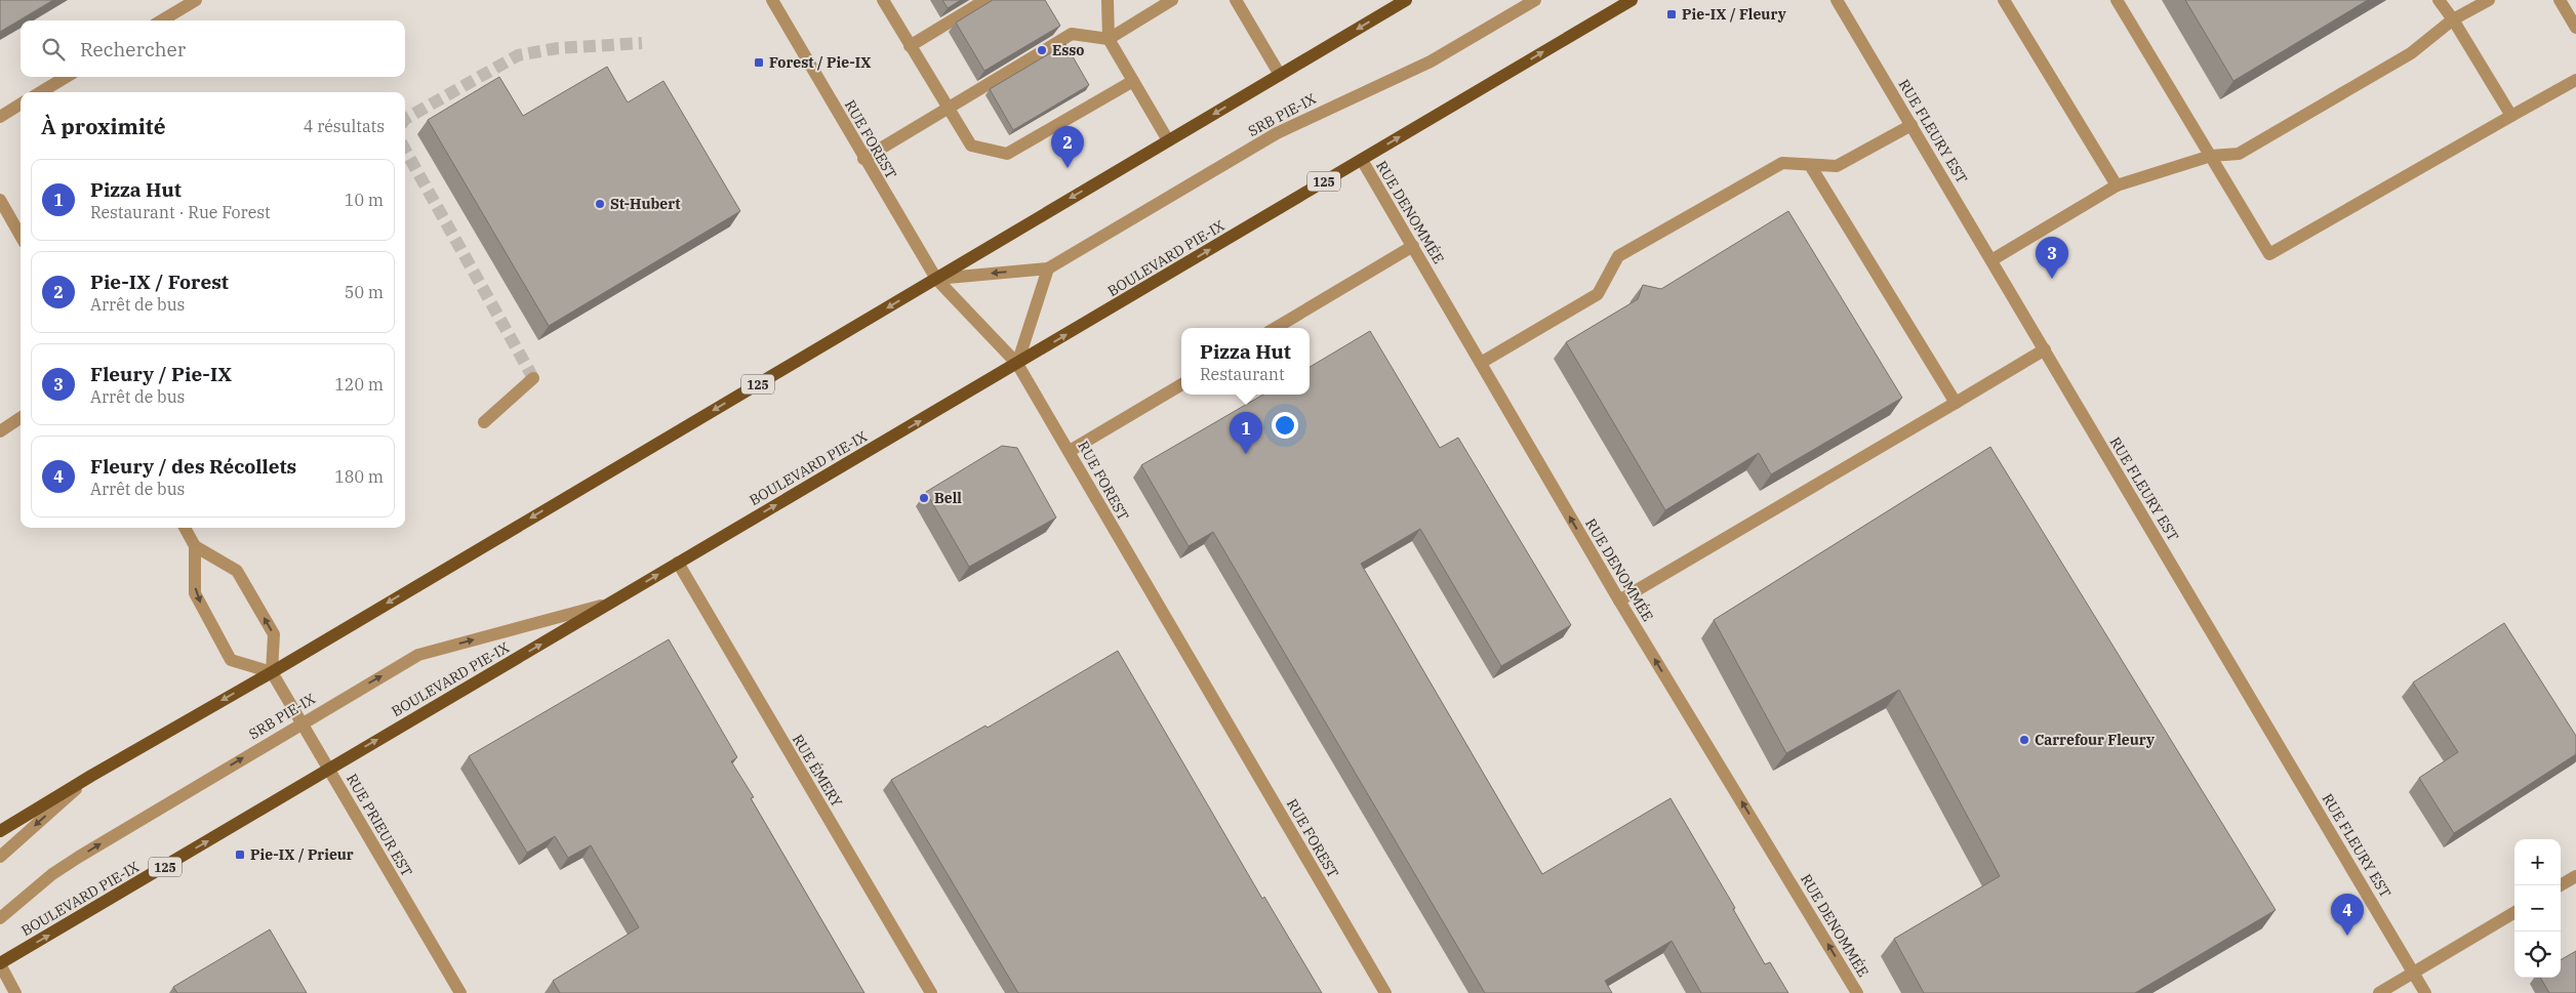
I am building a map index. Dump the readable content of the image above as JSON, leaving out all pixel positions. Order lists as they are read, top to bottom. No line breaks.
{"streets":{"main road":["125","BOULEVARD PIE-IX"],"street":["SRB PIE-IX","RUE FLEURY EST","RUE FOREST","RUE DENOMMÉE","RUE ÉMERY","RUE PRIEUR EST"]},"crossings":[["SRB PIE-IX","RUE FOREST"],["SRB PIE-IX","125"],["SRB PIE-IX","BOULEVARD PIE-IX"],["SRB PIE-IX","RUE PRIEUR EST"],["RUE FOREST","125"],["RUE FOREST","BOULEVARD PIE-IX"],["125","RUE PRIEUR EST"],["RUE DENOMMÉE","BOULEVARD PIE-IX"],["BOULEVARD PIE-IX","RUE ÉMERY"],["BOULEVARD PIE-IX","RUE PRIEUR EST"]],"one_way":["RUE DENOMMÉE"],"places":{"transit":["Pie-IX / Fleury","Forest / Pie-IX","Pie-IX / Prieur"],"other":["Esso","St-Hubert","Bell","Carrefour Fleury"]},"page":{"search":"Rechercher","heading":["À proximité","4 résultats"],"pins":["2","3","1","4"],"list":[{"mark":"1","name":"Pizza Hut","note":"Restaurant · Rue Forest","value":"10 m"},{"mark":"2","name":"Pie-IX / Forest","note":"Arrêt de bus","value":"50 m"},{"mark":"3","name":"Fleury / Pie-IX","note":"Arrêt de bus","value":"120 m"},{"mark":"4","name":"Fleury / des Récollets","note":"Arrêt de bus","value":"180 m"}],"popup":["Pizza Hut","Restaurant"],"map_buttons":["+","−"]}}
